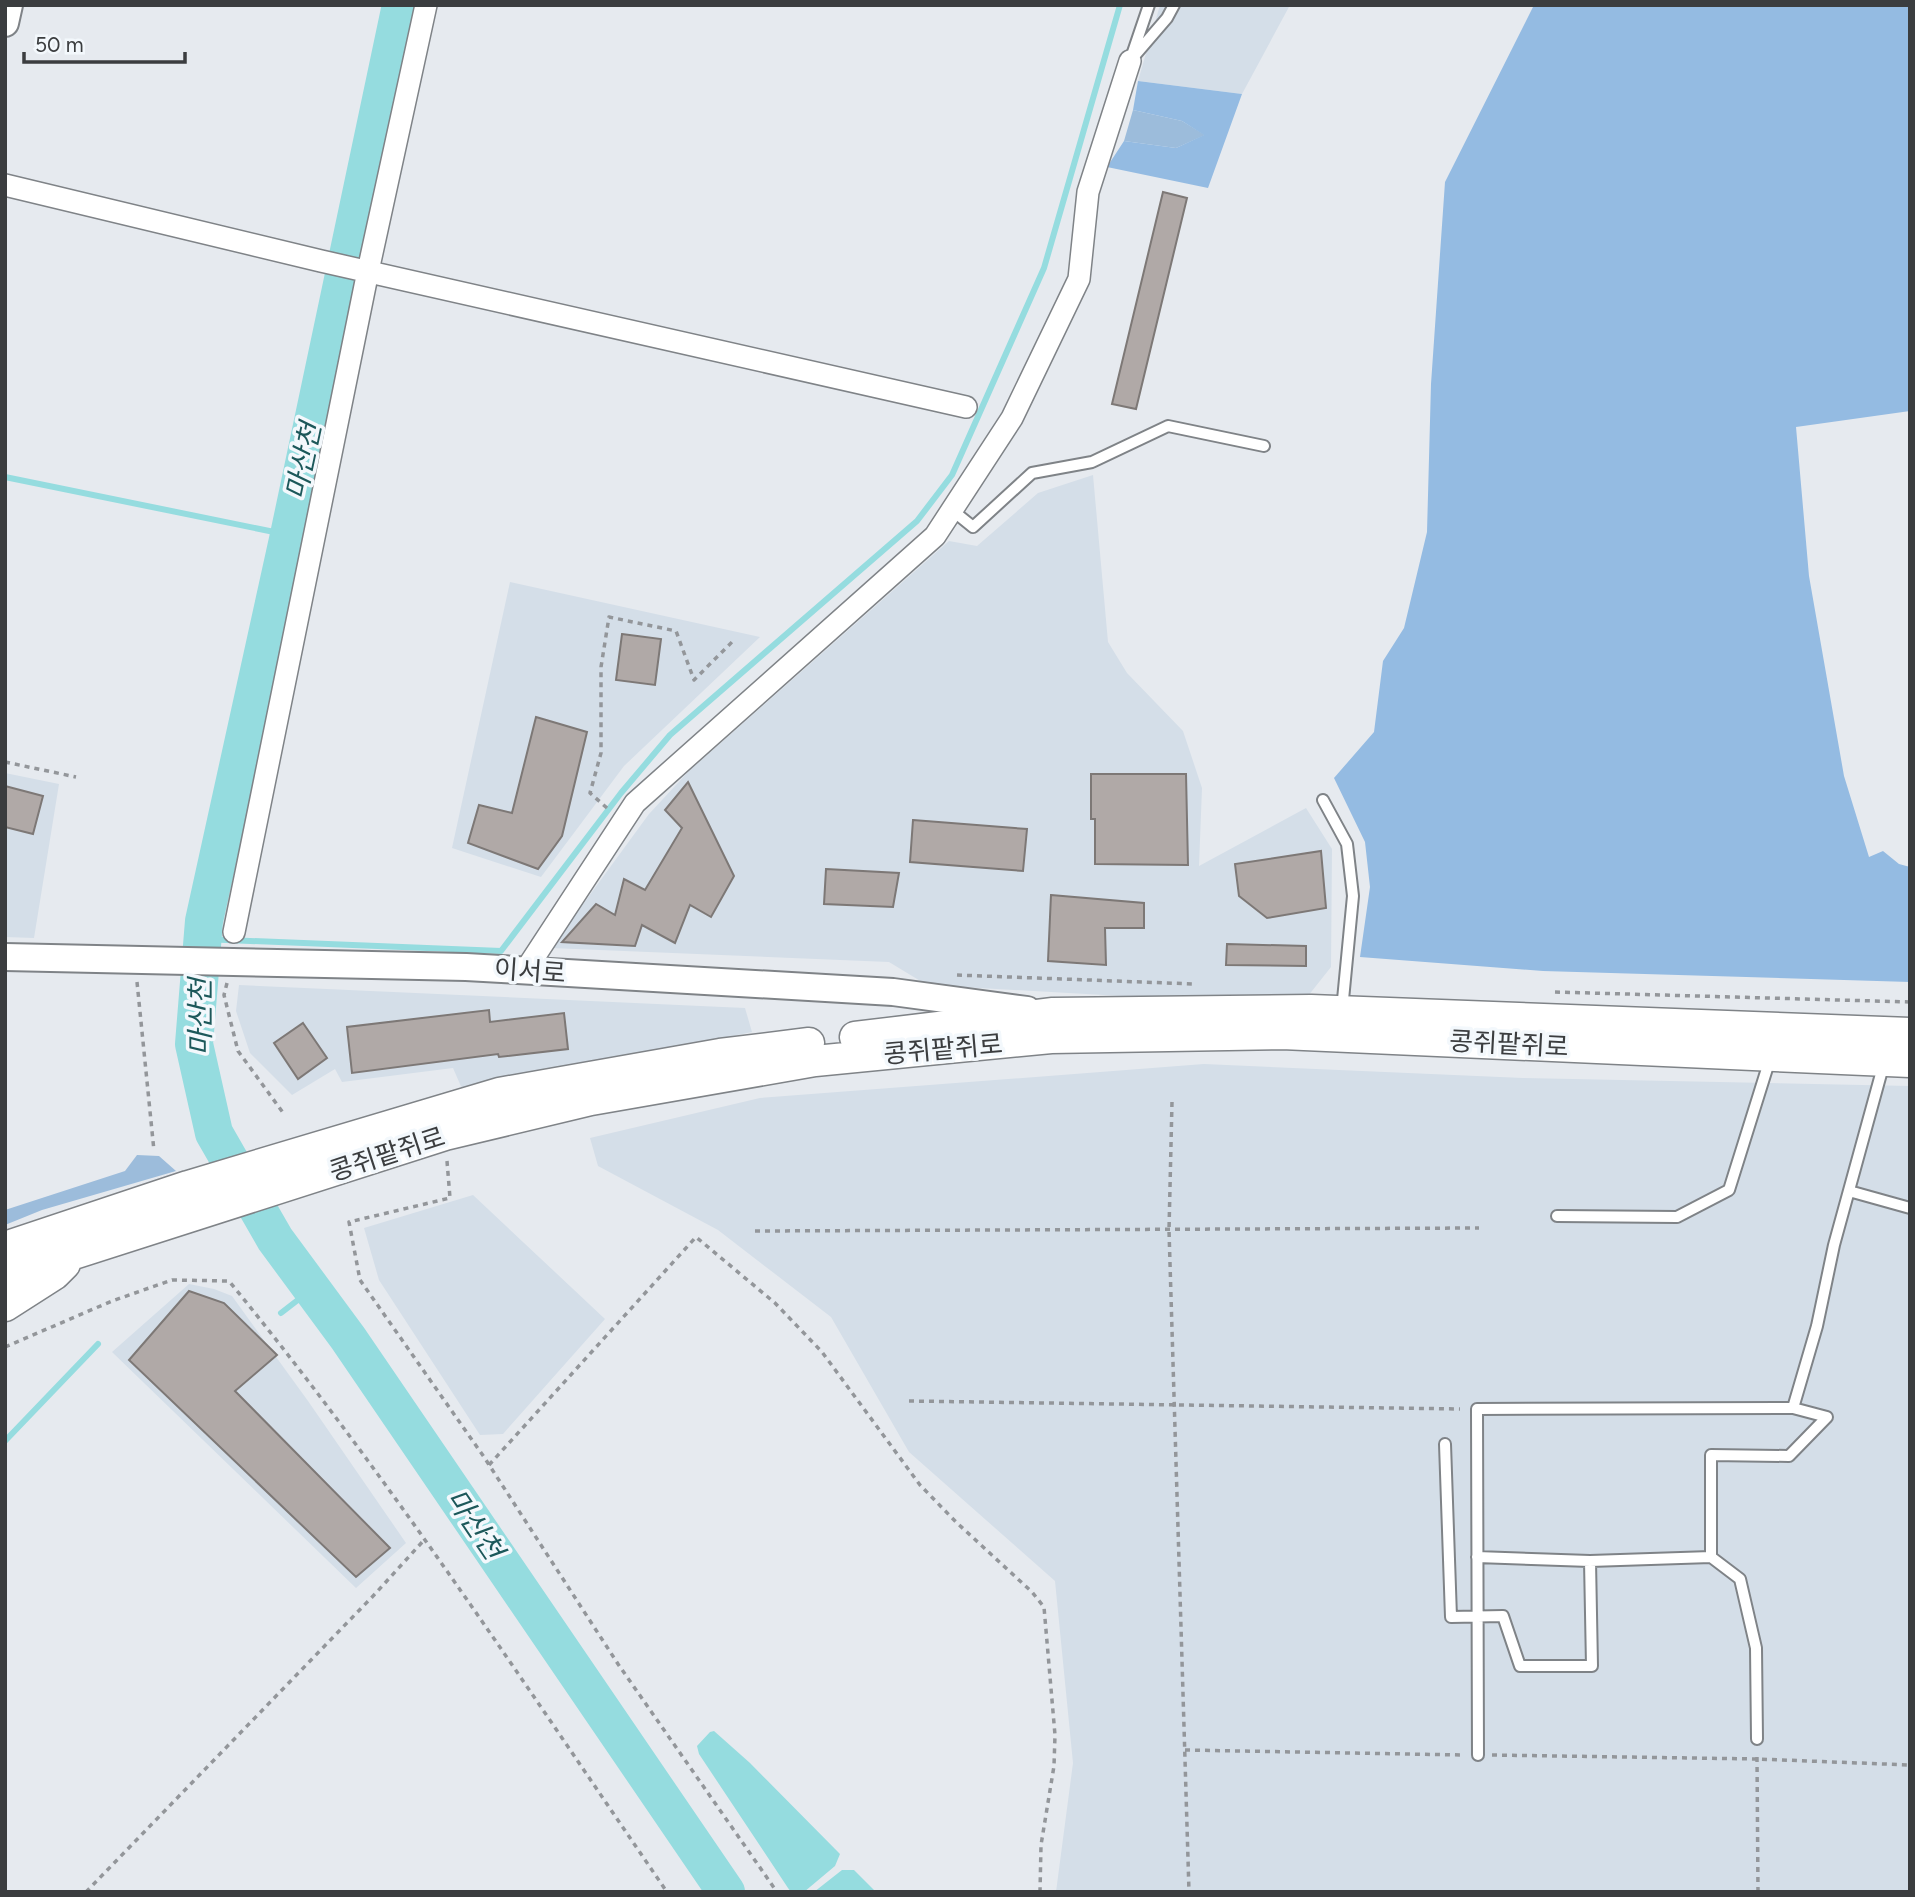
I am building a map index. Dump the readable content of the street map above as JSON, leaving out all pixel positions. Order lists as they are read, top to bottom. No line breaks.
{"streets":{"main road":["콩쥐팥쥐로"],"street":["이서로"]},"crossings":[["이서로","콩쥐팥쥐로"]],"water":["마산천"],"scale_bar":"50 m"}
